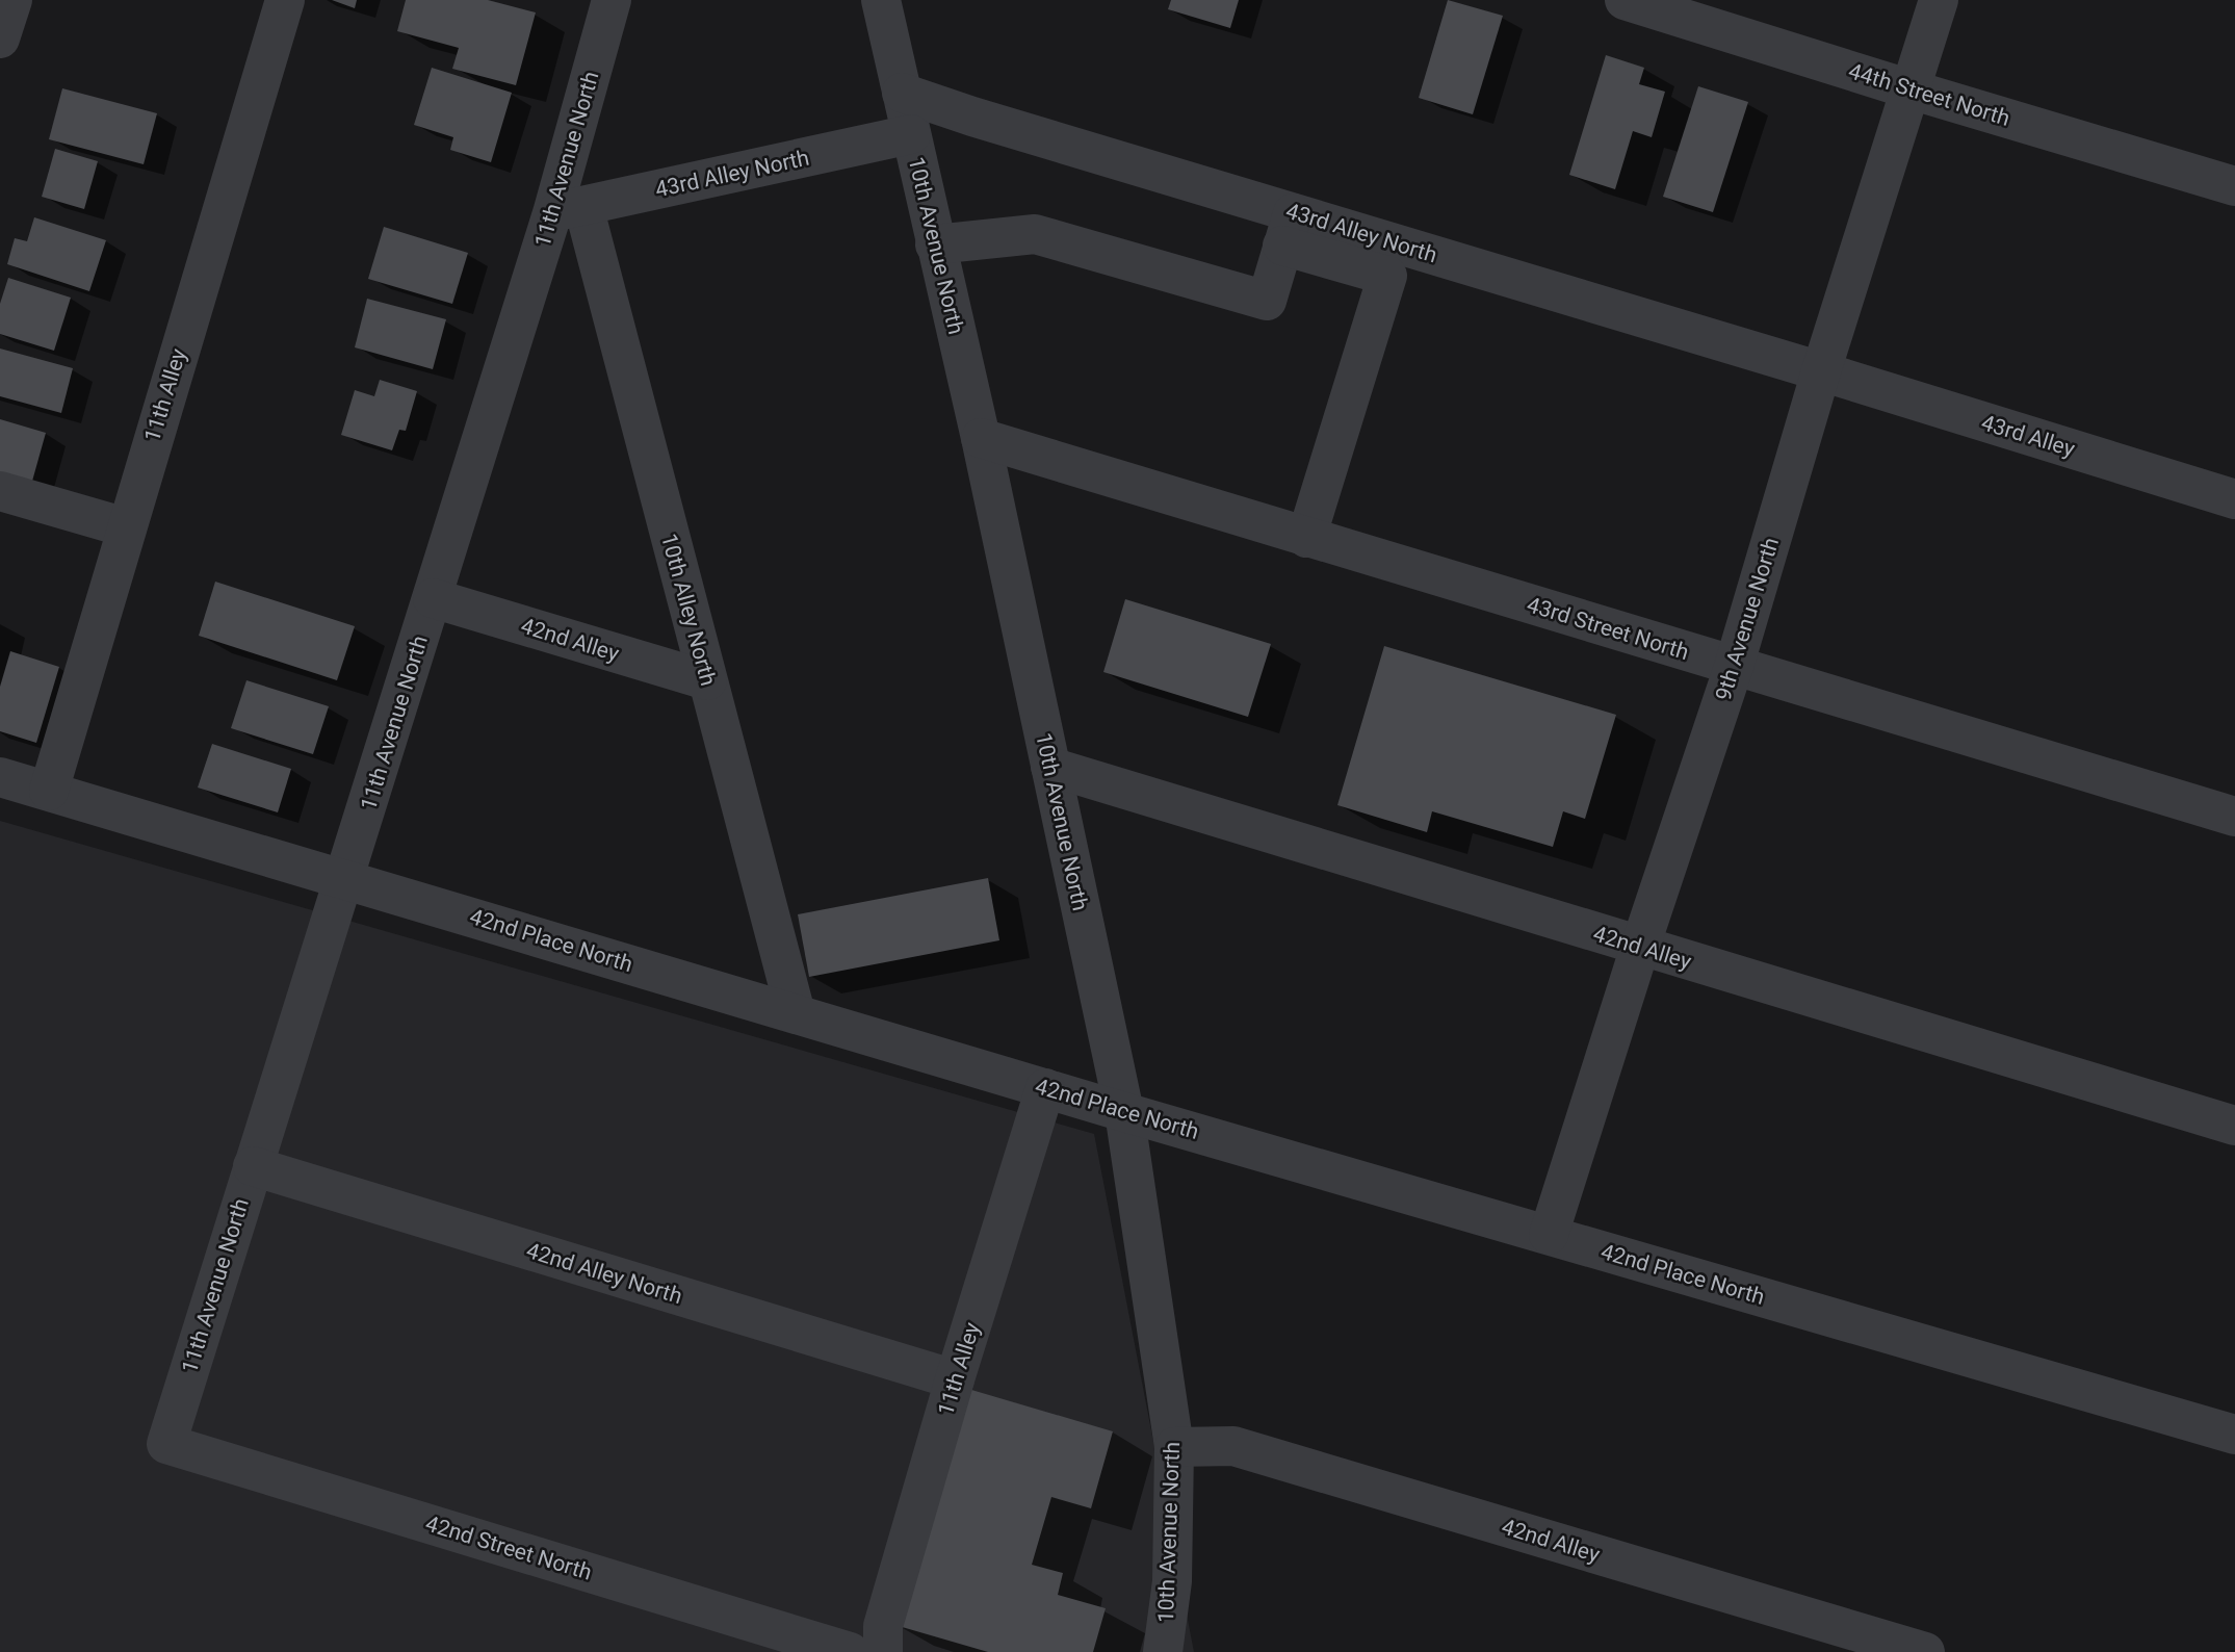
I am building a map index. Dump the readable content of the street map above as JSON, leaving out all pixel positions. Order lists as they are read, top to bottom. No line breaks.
{"streets":{"street":["44th Street North","11th Avenue North","43rd Alley North","10th Avenue North","11th Alley","43rd Alley","10th Alley North","9th Avenue North","43rd Street North","42nd Alley","42nd Place North","42nd Alley North","42nd Street North"]},"crossings":[["44th Street North","9th Avenue North"],["11th Avenue North","43rd Alley North"],["11th Avenue North","10th Alley North"],["11th Avenue North","42nd Alley"],["11th Avenue North","42nd Place North"],["11th Avenue North","42nd Alley North"],["11th Avenue North","42nd Street North"],["43rd Alley North","10th Avenue North"],["43rd Alley North","43rd Alley"],["43rd Alley North","10th Alley North"],["43rd Alley North","9th Avenue North"],["10th Avenue North","43rd Street North"],["10th Avenue North","42nd Alley"],["10th Avenue North","42nd Place North"],["11th Alley","42nd Place North"],["11th Alley","42nd Alley North"],["43rd Alley","9th Avenue North"],["10th Alley North","42nd Alley"],["10th Alley North","42nd Place North"],["9th Avenue North","43rd Street North"],["9th Avenue North","42nd Alley"],["9th Avenue North","42nd Place North"]]}
